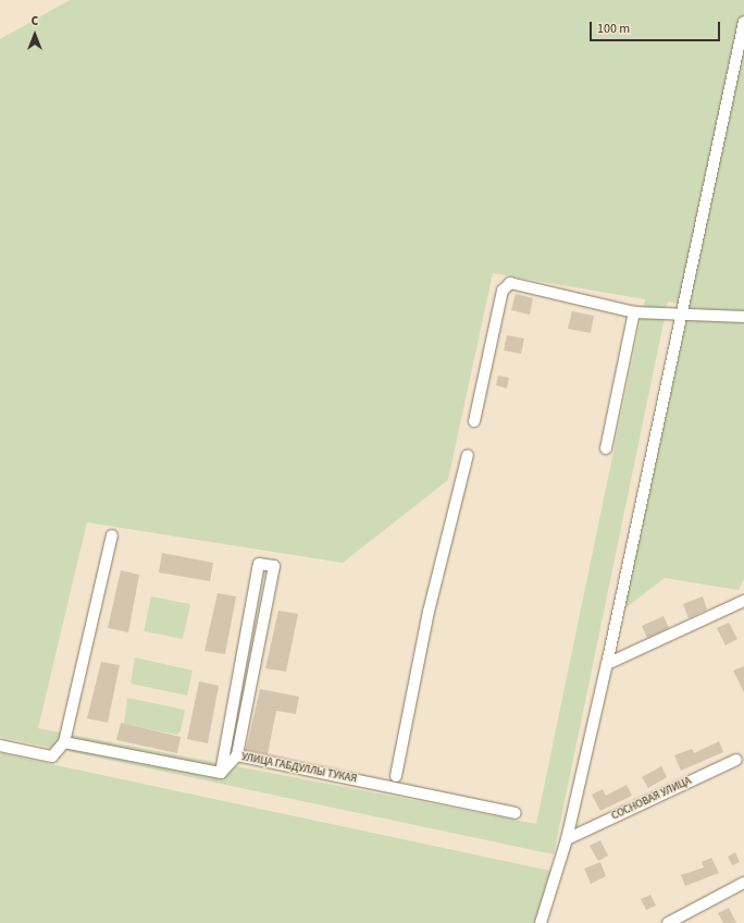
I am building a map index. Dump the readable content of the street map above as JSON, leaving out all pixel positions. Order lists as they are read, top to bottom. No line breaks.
{"streets":{"street":["УЛИЦА ГАБДУЛЛЫ ТУКАЯ","СОСНОВАЯ УЛИЦА"]},"scale_bar":"100 m","north":"top"}
